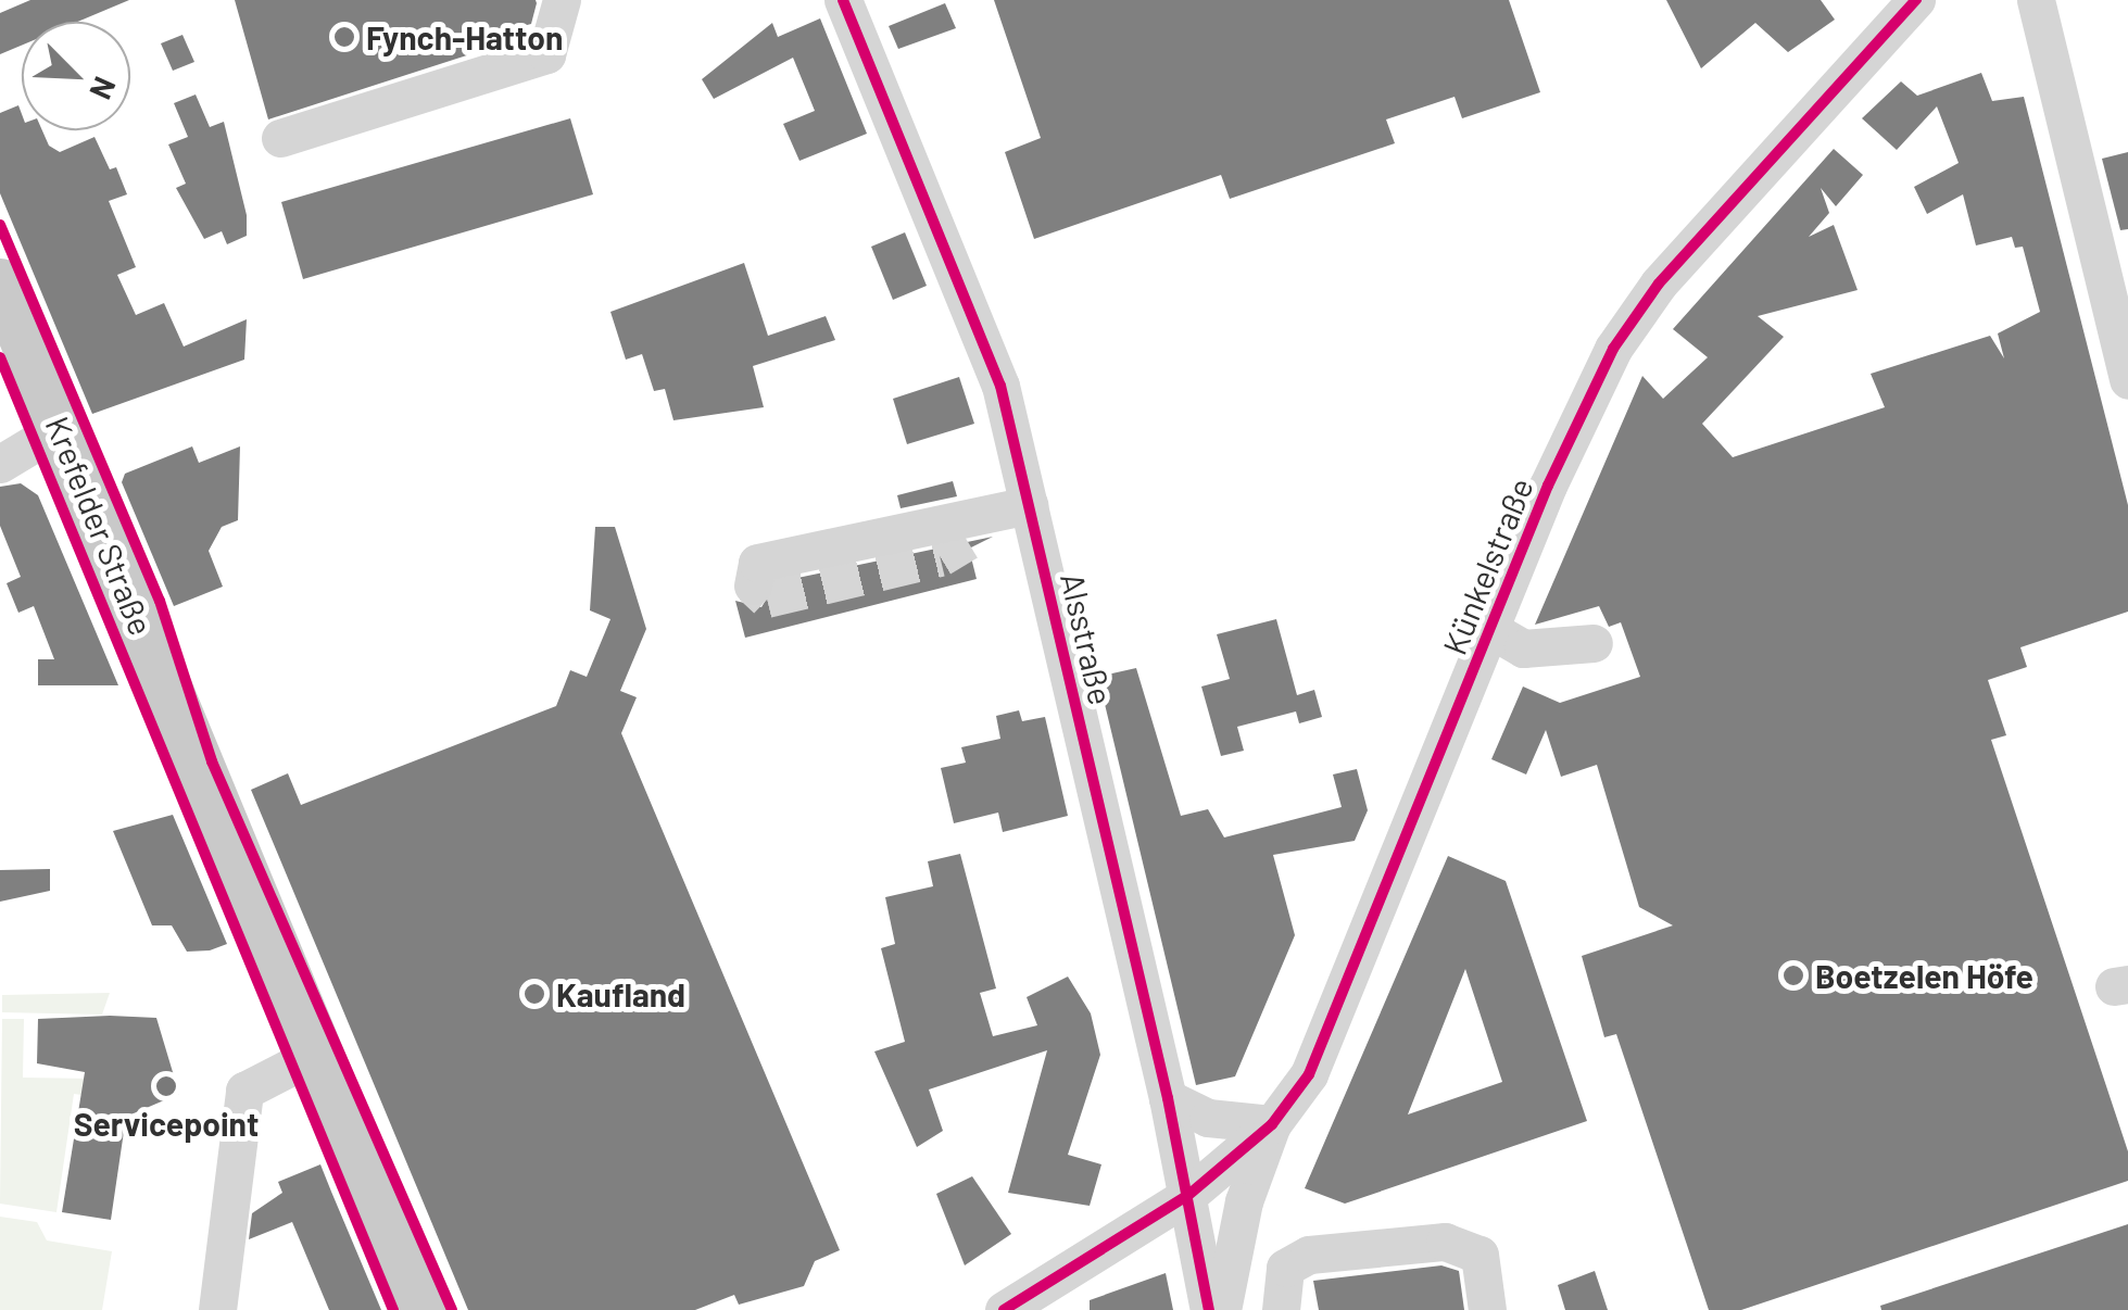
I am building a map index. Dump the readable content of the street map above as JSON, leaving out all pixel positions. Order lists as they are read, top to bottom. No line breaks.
{"streets":{"main road":["Krefelder Straße"],"street":["Künkelstraße","Alsstraße"]},"crossings":[["Künkelstraße","Alsstraße"]],"places":["Fynch-Hatton","Boetzelen Höfe","Kaufland","Servicepoint"],"north":"bottom right"}
